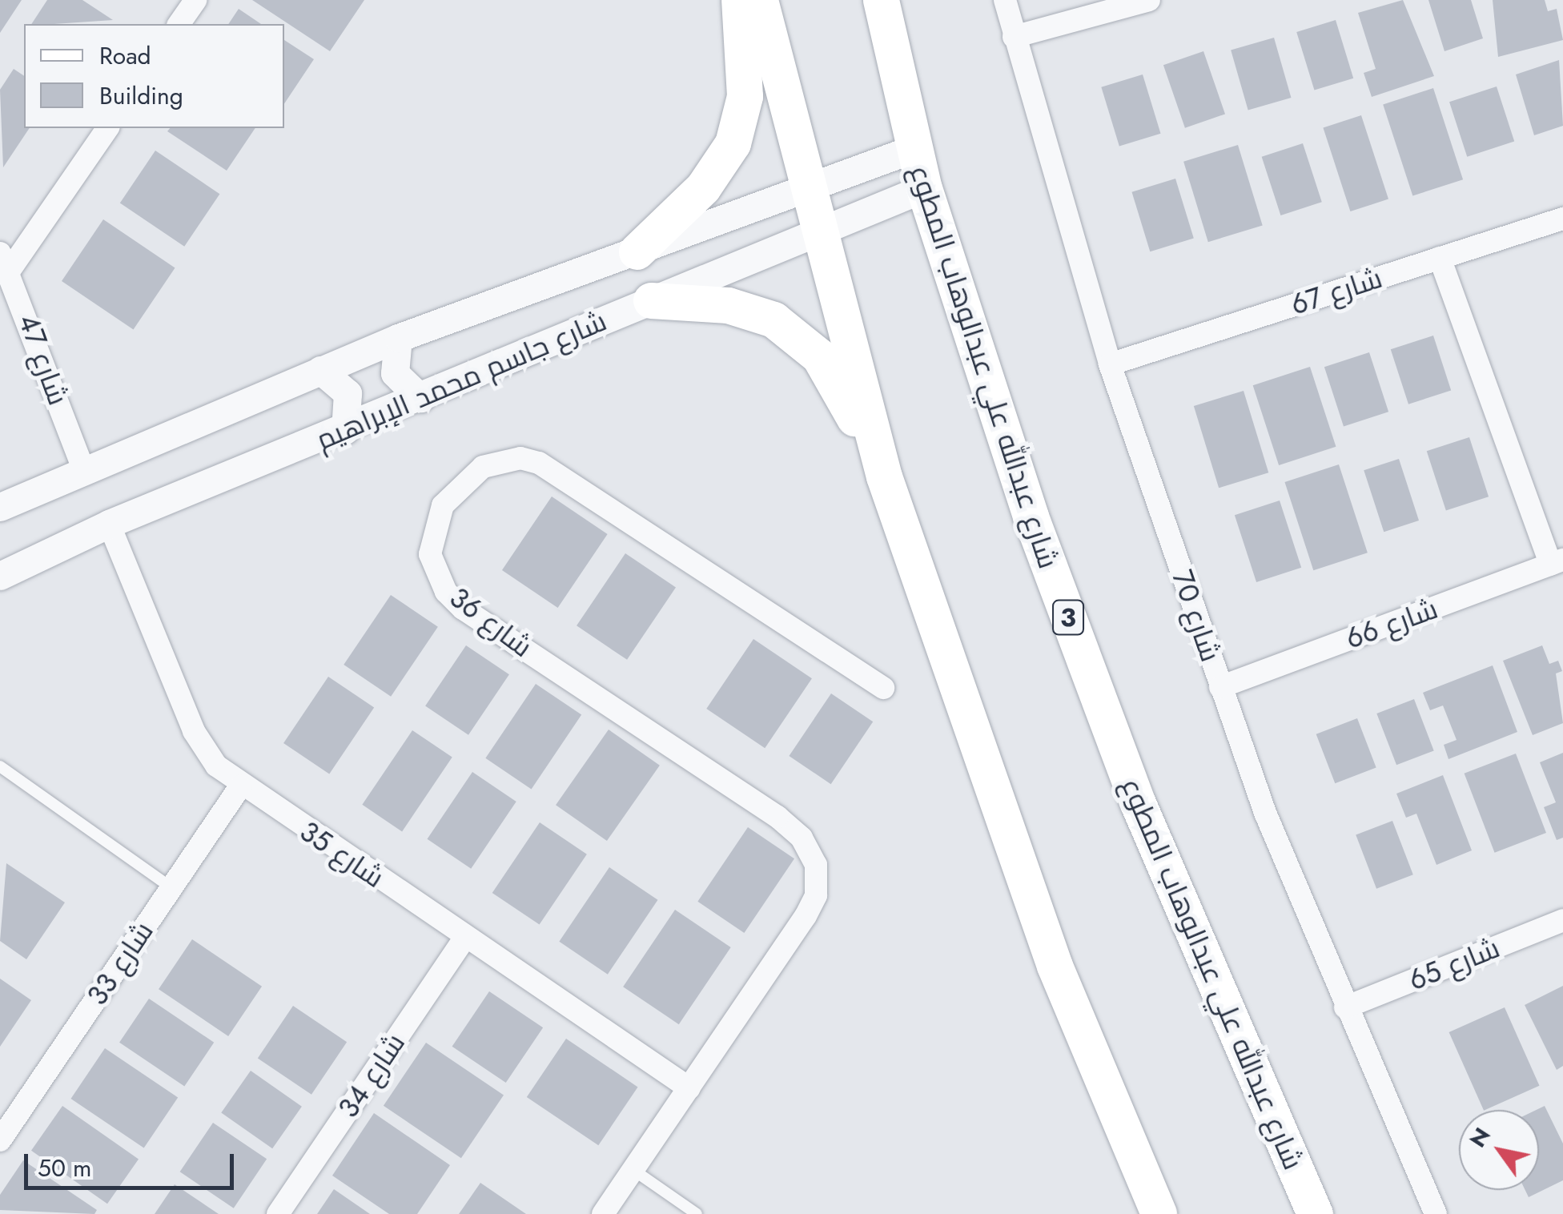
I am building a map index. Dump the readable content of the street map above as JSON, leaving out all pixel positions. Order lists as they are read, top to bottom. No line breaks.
{"streets":{"main road":["شارع عبدالله علي عبدالوهاب المطوع","3"],"street":["شارع 67","شارع 47","شارع جاسم محمد الإبراهيم","شارع 70","شارع 36","شارع 66","شارع 35","شارع 33","شارع 65","شارع 34"]},"crossings":[["شارع 67","شارع 70"],["شارع 47","شارع جاسم محمد الإبراهيم"],["شارع عبدالله علي عبدالوهاب المطوع","شارع جاسم محمد الإبراهيم"],["شارع جاسم محمد الإبراهيم","شارع 35"],["شارع 70","شارع 66"],["شارع 70","شارع 65"],["شارع 36","شارع 35"],["شارع 35","شارع 33"],["شارع 35","شارع 34"]],"legend":["Road","Building"],"scale_bar":"50 m","north":"top left"}
